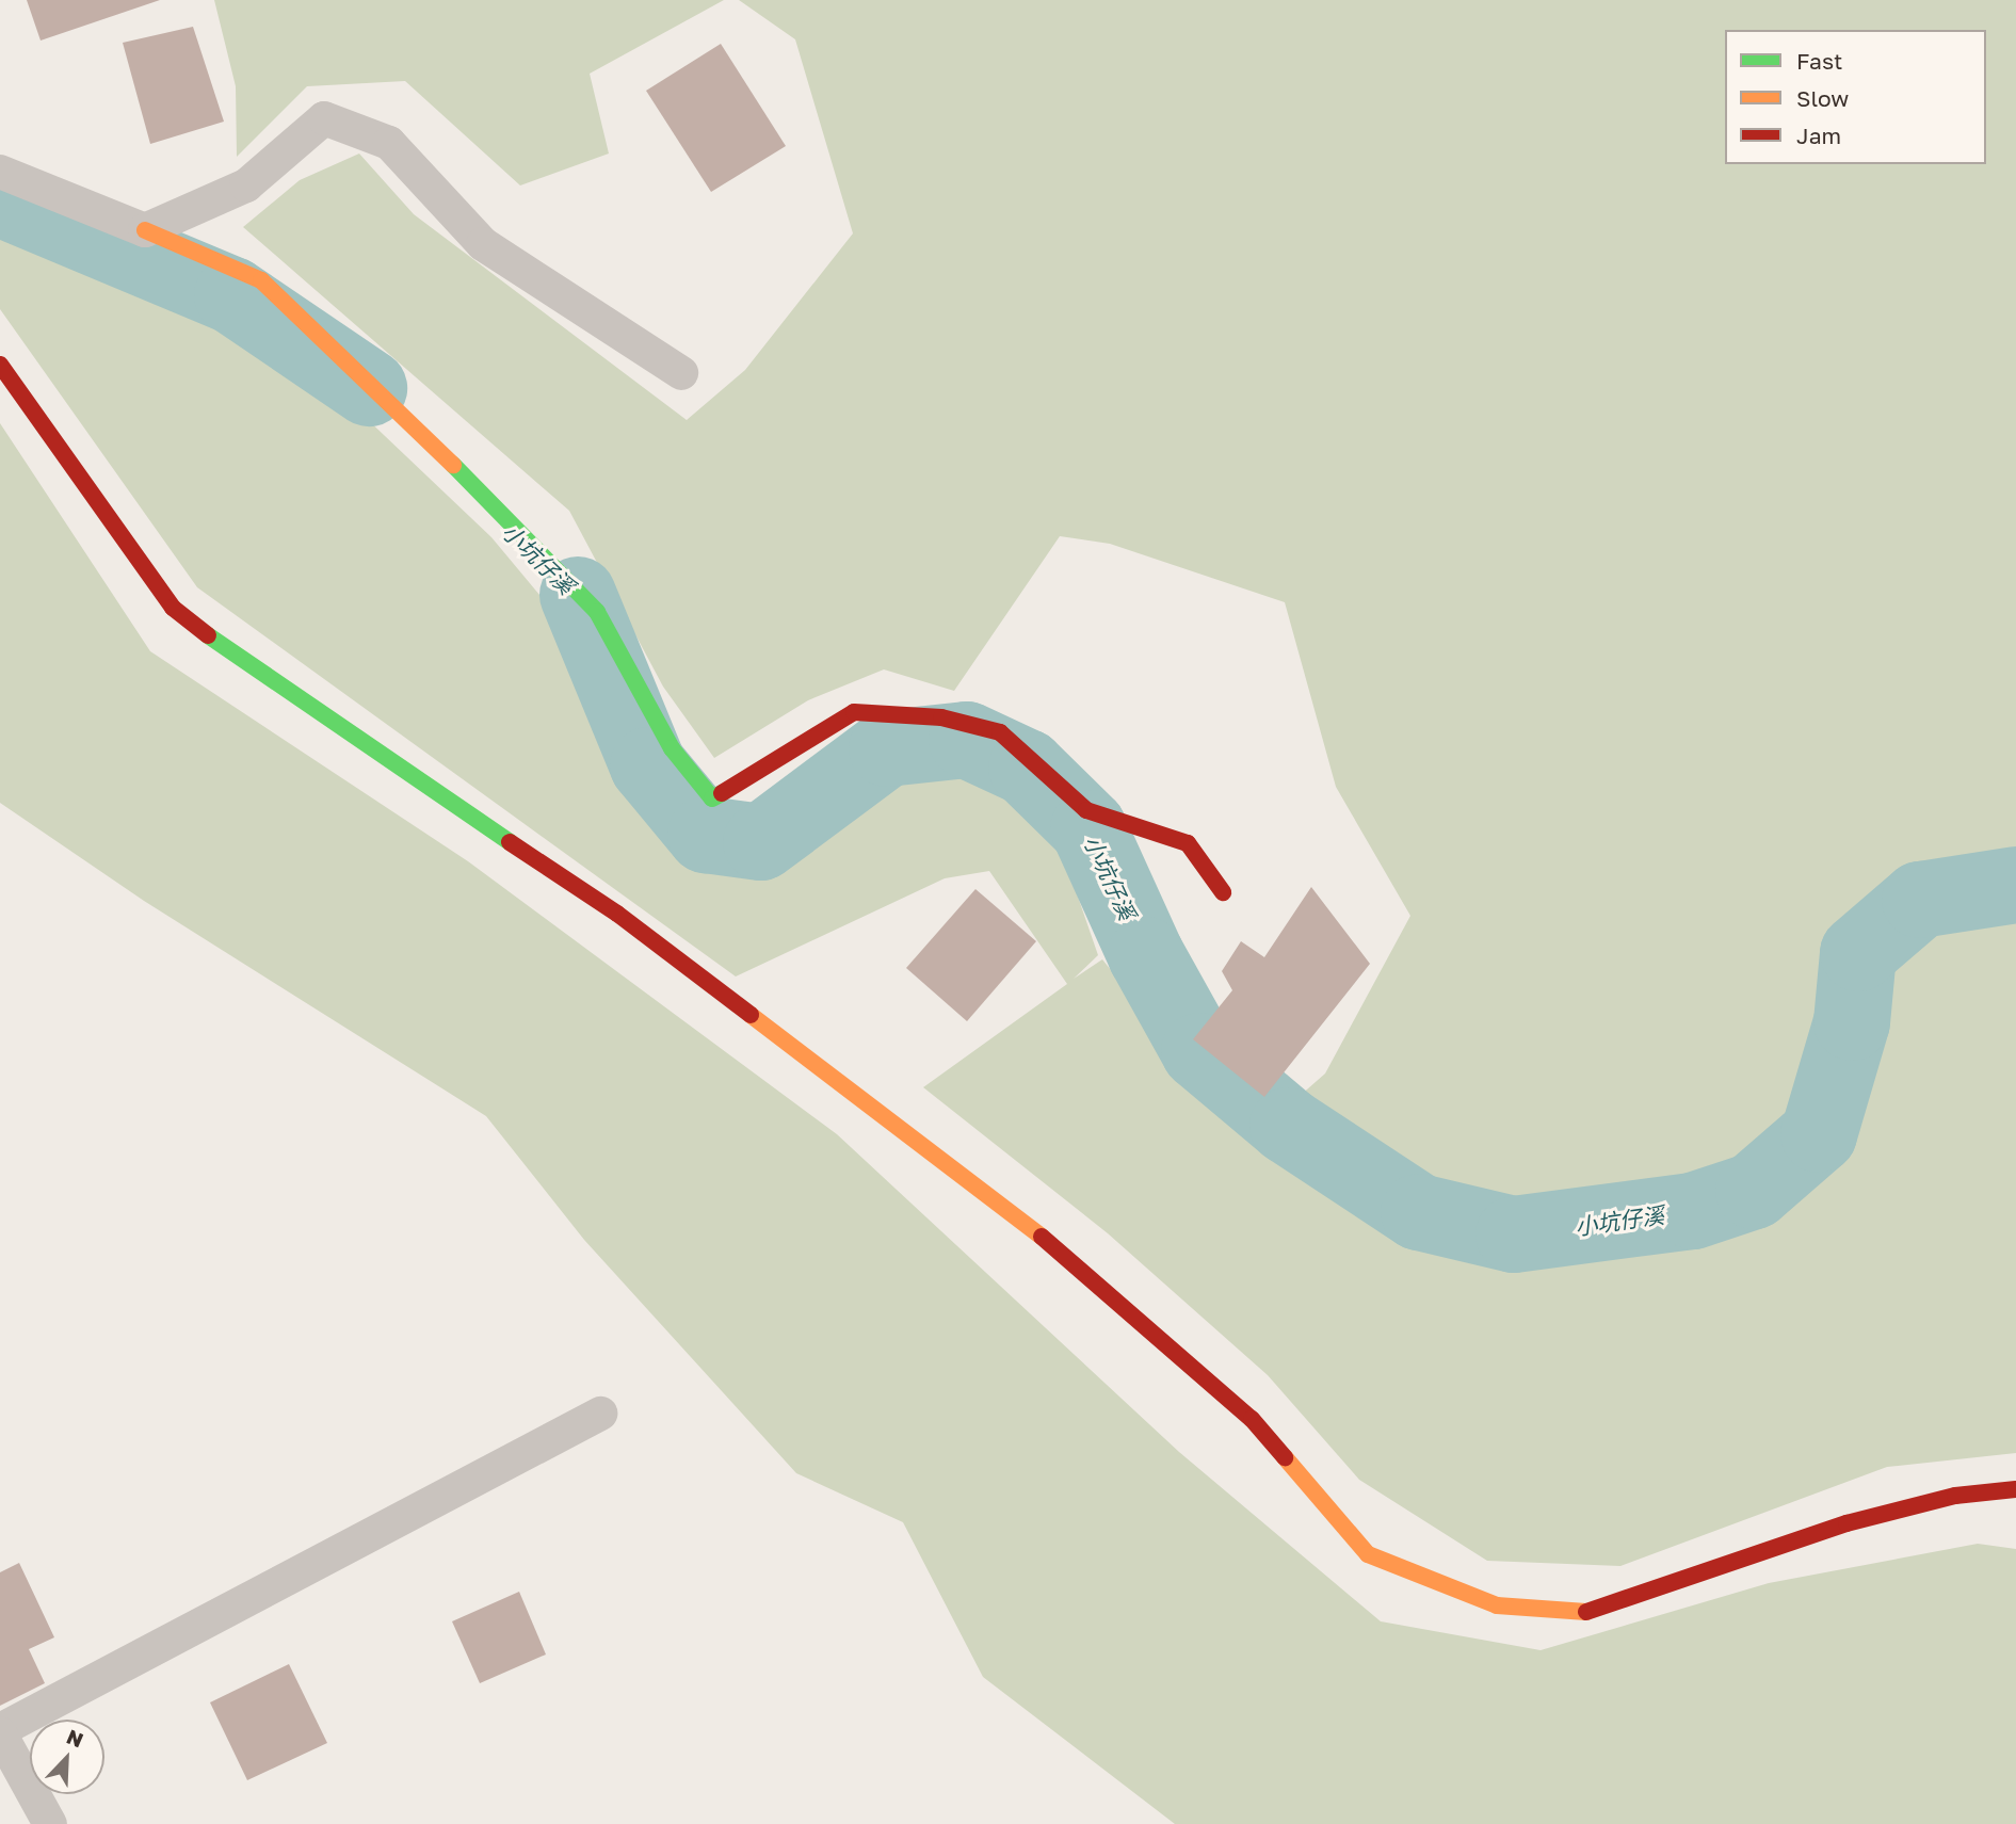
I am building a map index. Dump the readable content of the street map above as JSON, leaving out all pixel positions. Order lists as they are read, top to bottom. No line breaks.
{"water":["小坑仔溪"],"legend":["Fast","Slow","Jam"],"north":"top right"}
